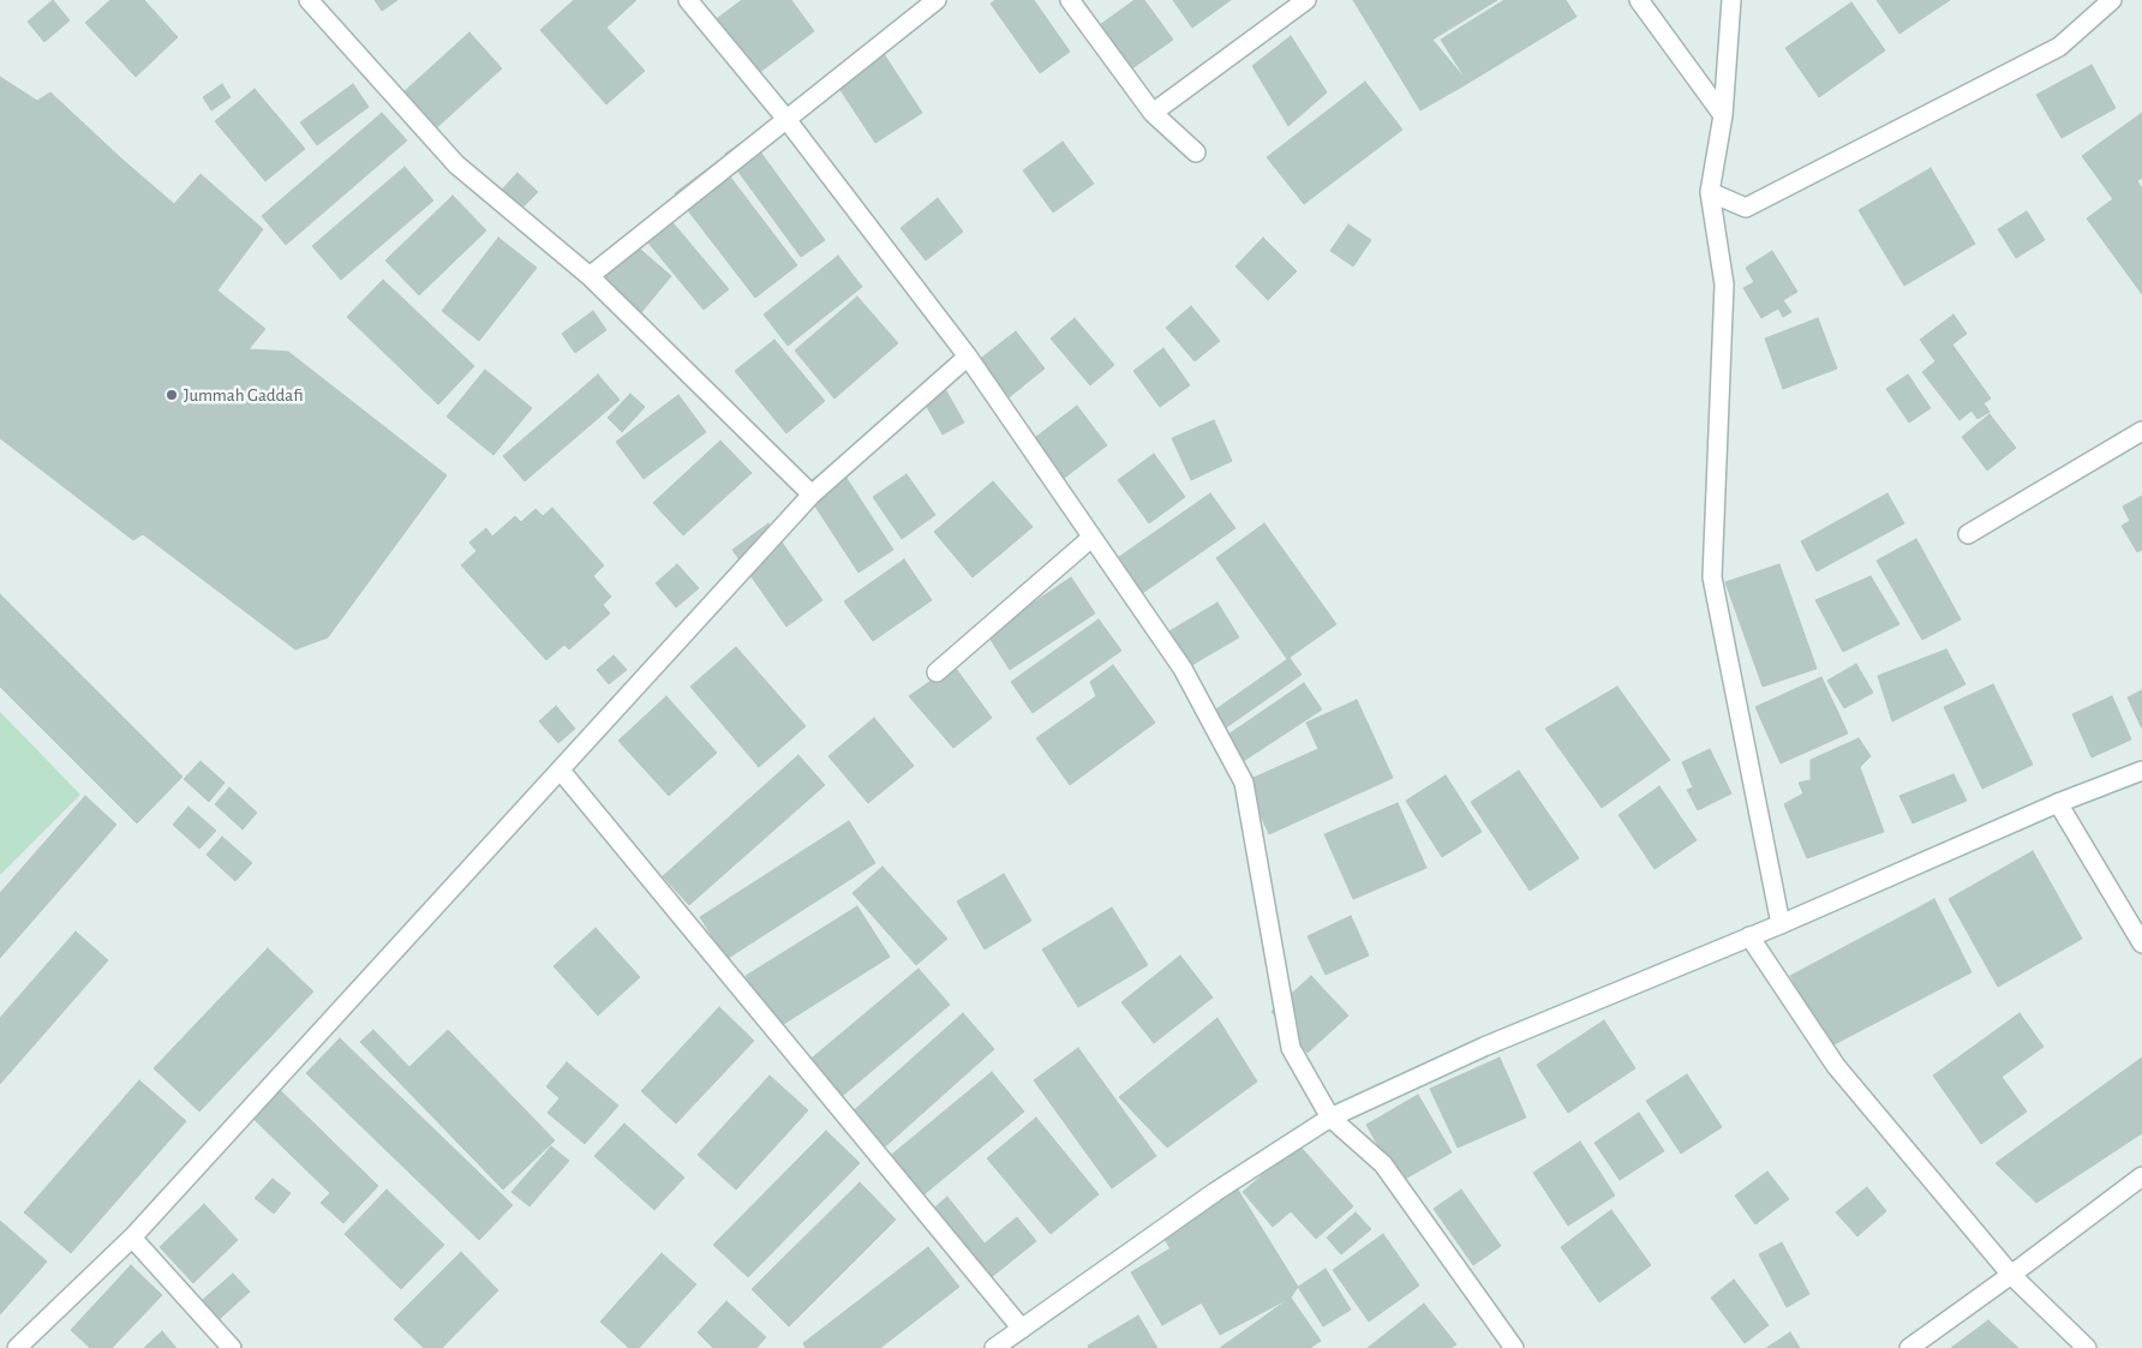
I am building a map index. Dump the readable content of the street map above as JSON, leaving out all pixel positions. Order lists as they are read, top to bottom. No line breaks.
{"places":["Jummah Gaddafi"]}
